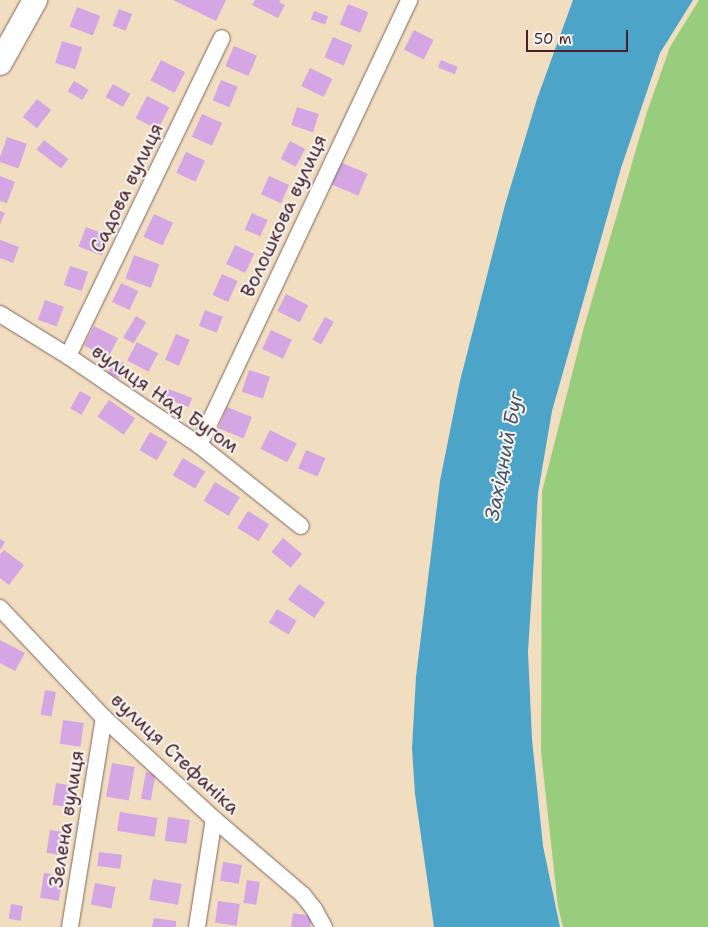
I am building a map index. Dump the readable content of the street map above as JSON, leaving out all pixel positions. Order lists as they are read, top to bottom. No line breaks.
{"streets":{"street":["Садова вулиця","Волошкова вулиця","вулиця Над Бугом","вулиця Стефаніка","Зелена вулиця"]},"crossings":[["Садова вулиця","вулиця Над Бугом"],["Волошкова вулиця","вулиця Над Бугом"],["вулиця Стефаніка","Зелена вулиця"]],"water":["Західний Буг"],"scale_bar":"50 m"}
